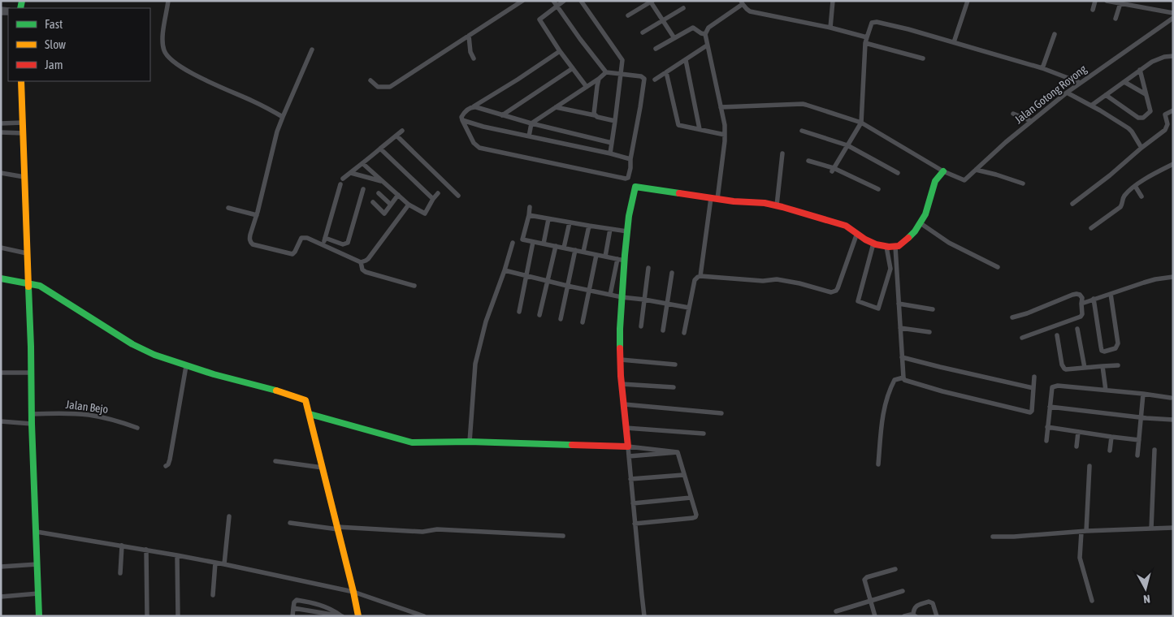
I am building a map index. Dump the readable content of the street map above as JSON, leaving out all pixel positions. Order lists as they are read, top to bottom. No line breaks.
{"streets":{"street":["Jalan Gotong Royong","Jalan Bejo"]},"legend":["Fast","Slow","Jam"],"north":"bottom"}
